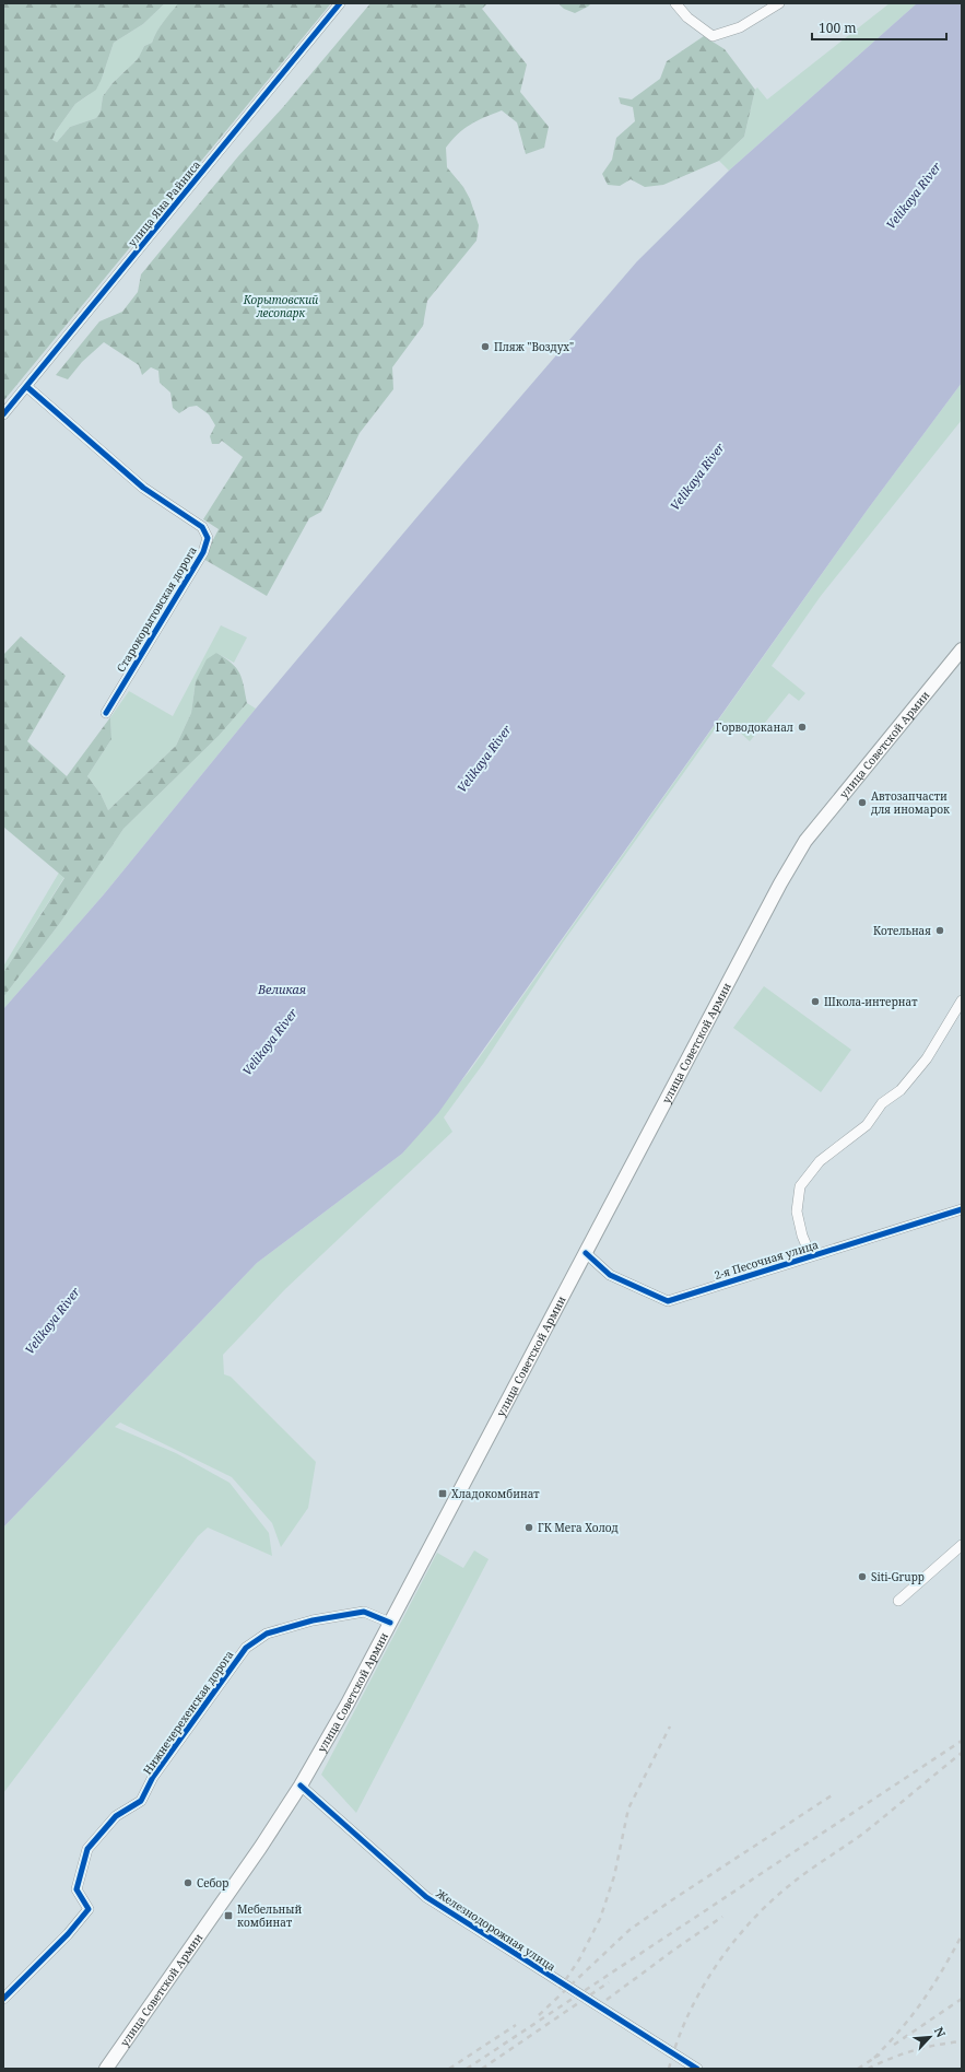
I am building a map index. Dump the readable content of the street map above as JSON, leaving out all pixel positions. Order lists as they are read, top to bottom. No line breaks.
{"streets":{"main road":["улица Советской Армии"],"street":["улица Яна Райниса","Старокорытовская дорога","2-я Песочная улица","Нижнечерехенская дорога","Железнодорожная улица"]},"crossings":[["улица Яна Райниса","Старокорытовская дорога"],["улица Советской Армии","2-я Песочная улица"],["улица Советской Армии","Нижнечерехенская дорога"],["улица Советской Армии","Железнодорожная улица"]],"water":["Velikaya River","Великая"],"parks":["Корытовский лесопарк"],"places":{"other":["Пляж \"Воздух\"","Горводоканал","Автозапчасти для иномарок","Котельная","Школа-интернат","ГК Мега Холод","Siti-Grupp","Себор"],"transit":["Хладокомбинат","Мебельный комбинат"]},"scale_bar":"100 m","north":"top right"}
